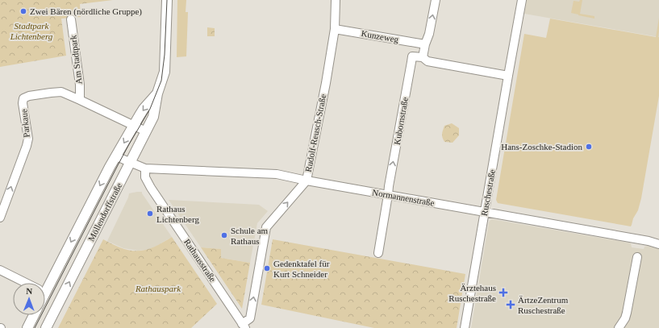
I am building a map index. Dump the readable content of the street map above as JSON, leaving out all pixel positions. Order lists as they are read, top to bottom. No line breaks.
{"streets":{"main road":["Möllendorffstraße"],"street":["Kunzeweg","Am Stadtpark","Kubornstraße","Parkaue","Rudolf-Reusch-Straße","Ruschestraße","Normannenstraße","Rathausstraße"]},"crossings":[["Kunzeweg","Rudolf-Reusch-Straße"],["Am Stadtpark","Parkaue"],["Kubornstraße","Normannenstraße"],["Parkaue","Möllendorffstraße"],["Rudolf-Reusch-Straße","Normannenstraße"],["Rudolf-Reusch-Straße","Rathausstraße"],["Ruschestraße","Normannenstraße"],["Normannenstraße","Rathausstraße"]],"one_way":["Kubornstraße","Rudolf-Reusch-Straße"],"parks":["Stadtpark Lichtenberg","Rathauspark"],"places":{"other":["Zwei Bären (nördliche Gruppe)","Hans-Zoschke-Stadion","Rathaus Lichtenberg","Schule am Rathaus","Gedenktafel für Kurt Schneider"],"health":["Ärztehaus Ruschestraße","ÄrtzeZentrum Ruschestraße"]},"north":"top"}
